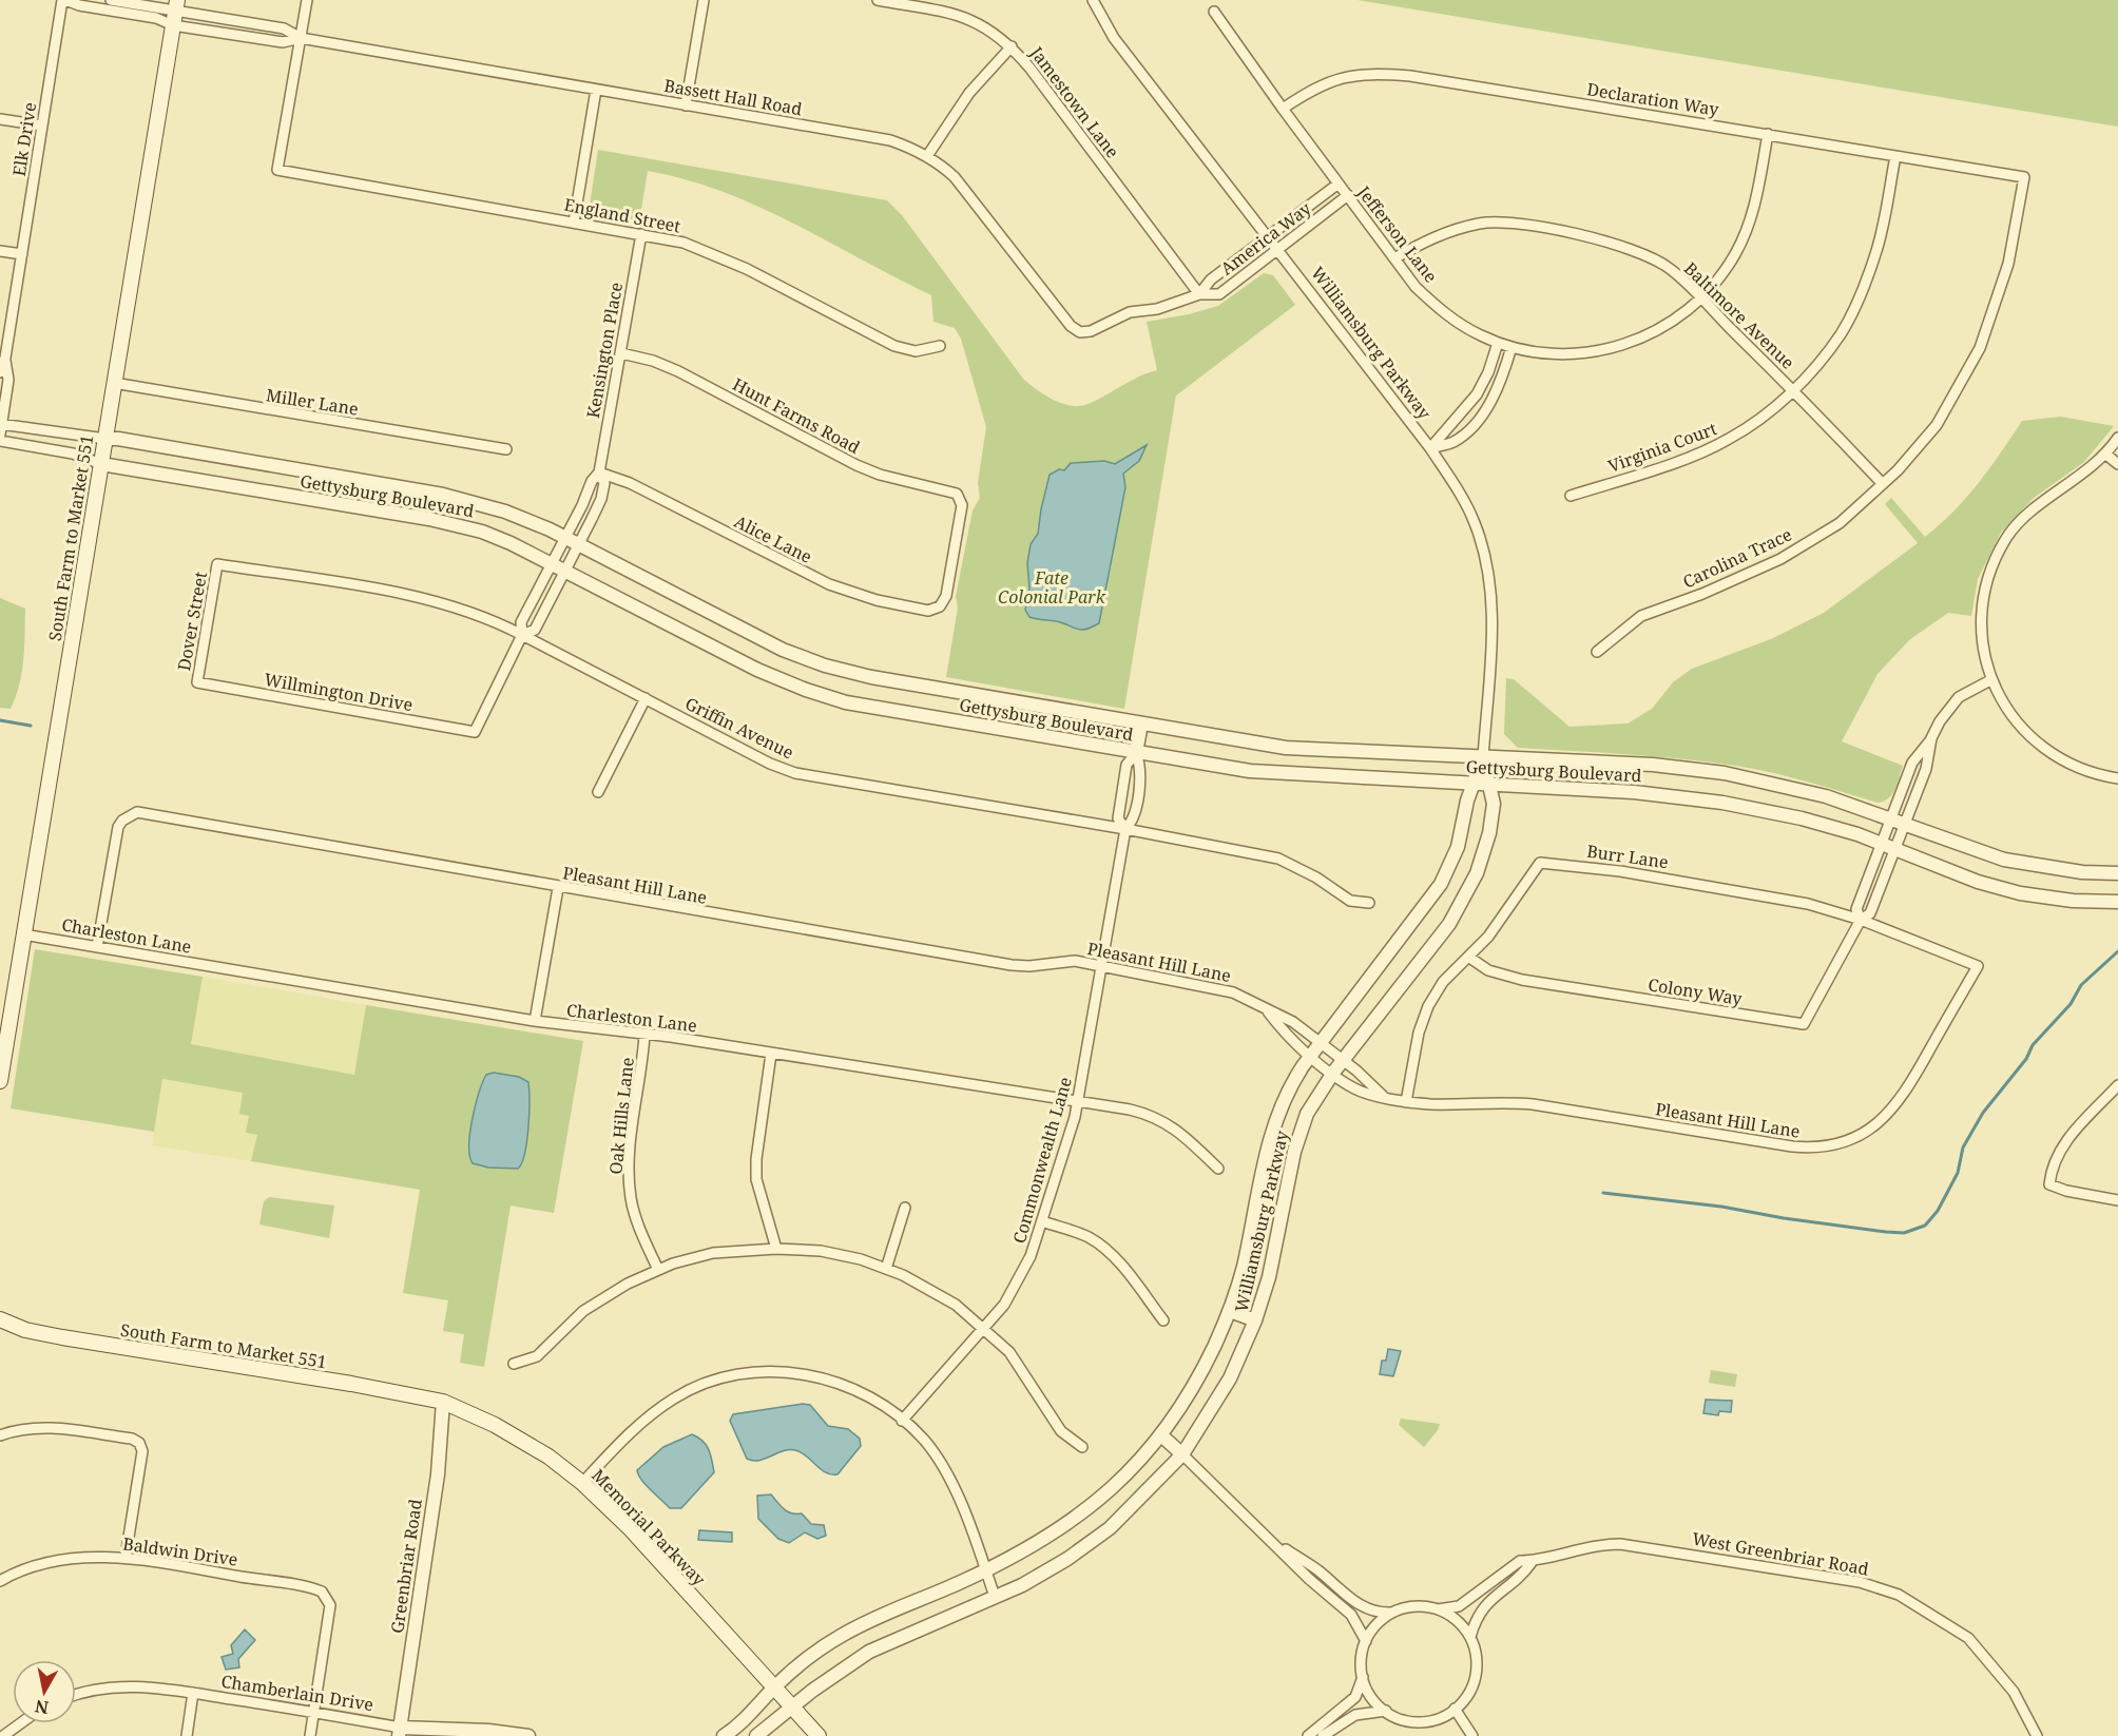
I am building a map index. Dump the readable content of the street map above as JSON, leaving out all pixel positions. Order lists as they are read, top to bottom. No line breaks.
{"streets":{"main road":["South Farm to Market 551","Memorial Parkway"],"street":["Bassett Hall Road","Declaration Way","Jamestown Lane","Elk Drive","England Street","Jefferson Lane","America Way","Baltimore Avenue","Williamsburg Parkway","Kensington Place","Miller Lane","Hunt Farms Road","Virginia Court","Gettysburg Boulevard","Alice Lane","Carolina Trace","Dover Street","Willmington Drive","Griffin Avenue","Burr Lane","Pleasant Hill Lane","Charleston Lane","Colony Way","Oak Hills Lane","Commonwealth Lane","Baldwin Drive","West Greenbriar Road","Greenbriar Road","Chamberlain Drive"]},"crossings":[["Bassett Hall Road","Elk Drive"],["Bassett Hall Road","England Street"],["Bassett Hall Road","America Way"],["Bassett Hall Road","South Farm to Market 551"],["Declaration Way","Jefferson Lane"],["Declaration Way","Virginia Court"],["Declaration Way","Carolina Trace"],["Jamestown Lane","America Way"],["Elk Drive","Gettysburg Boulevard"],["England Street","Kensington Place"],["Jefferson Lane","America Way"],["Jefferson Lane","Baltimore Avenue"],["America Way","Williamsburg Parkway"],["Baltimore Avenue","Virginia Court"],["Baltimore Avenue","Carolina Trace"],["Williamsburg Parkway","Gettysburg Boulevard"],["Williamsburg Parkway","Pleasant Hill Lane"],["Williamsburg Parkway","Memorial Parkway"],["Kensington Place","Hunt Farms Road"],["Kensington Place","Gettysburg Boulevard"],["Kensington Place","Alice Lane"],["Kensington Place","Willmington Drive"],["Kensington Place","Griffin Avenue"],["Miller Lane","South Farm to Market 551"],["Hunt Farms Road","Alice Lane"],["Gettysburg Boulevard","South Farm to Market 551"],["Gettysburg Boulevard","Colony Way"],["Gettysburg Boulevard","Commonwealth Lane"],["South Farm to Market 551","Charleston Lane"],["South Farm to Market 551","Memorial Parkway"],["South Farm to Market 551","Greenbriar Road"],["Dover Street","Willmington Drive"],["Dover Street","Griffin Avenue"],["Griffin Avenue","Commonwealth Lane"],["Burr Lane","Pleasant Hill Lane"],["Burr Lane","Colony Way"],["Pleasant Hill Lane","Charleston Lane"],["Pleasant Hill Lane","Commonwealth Lane"],["Charleston Lane","Oak Hills Lane"],["Charleston Lane","Commonwealth Lane"],["Memorial Parkway","Greenbriar Road"],["Baldwin Drive","Chamberlain Drive"],["Greenbriar Road","Chamberlain Drive"]],"parks":["Fate Colonial Park"],"north":"bottom"}
